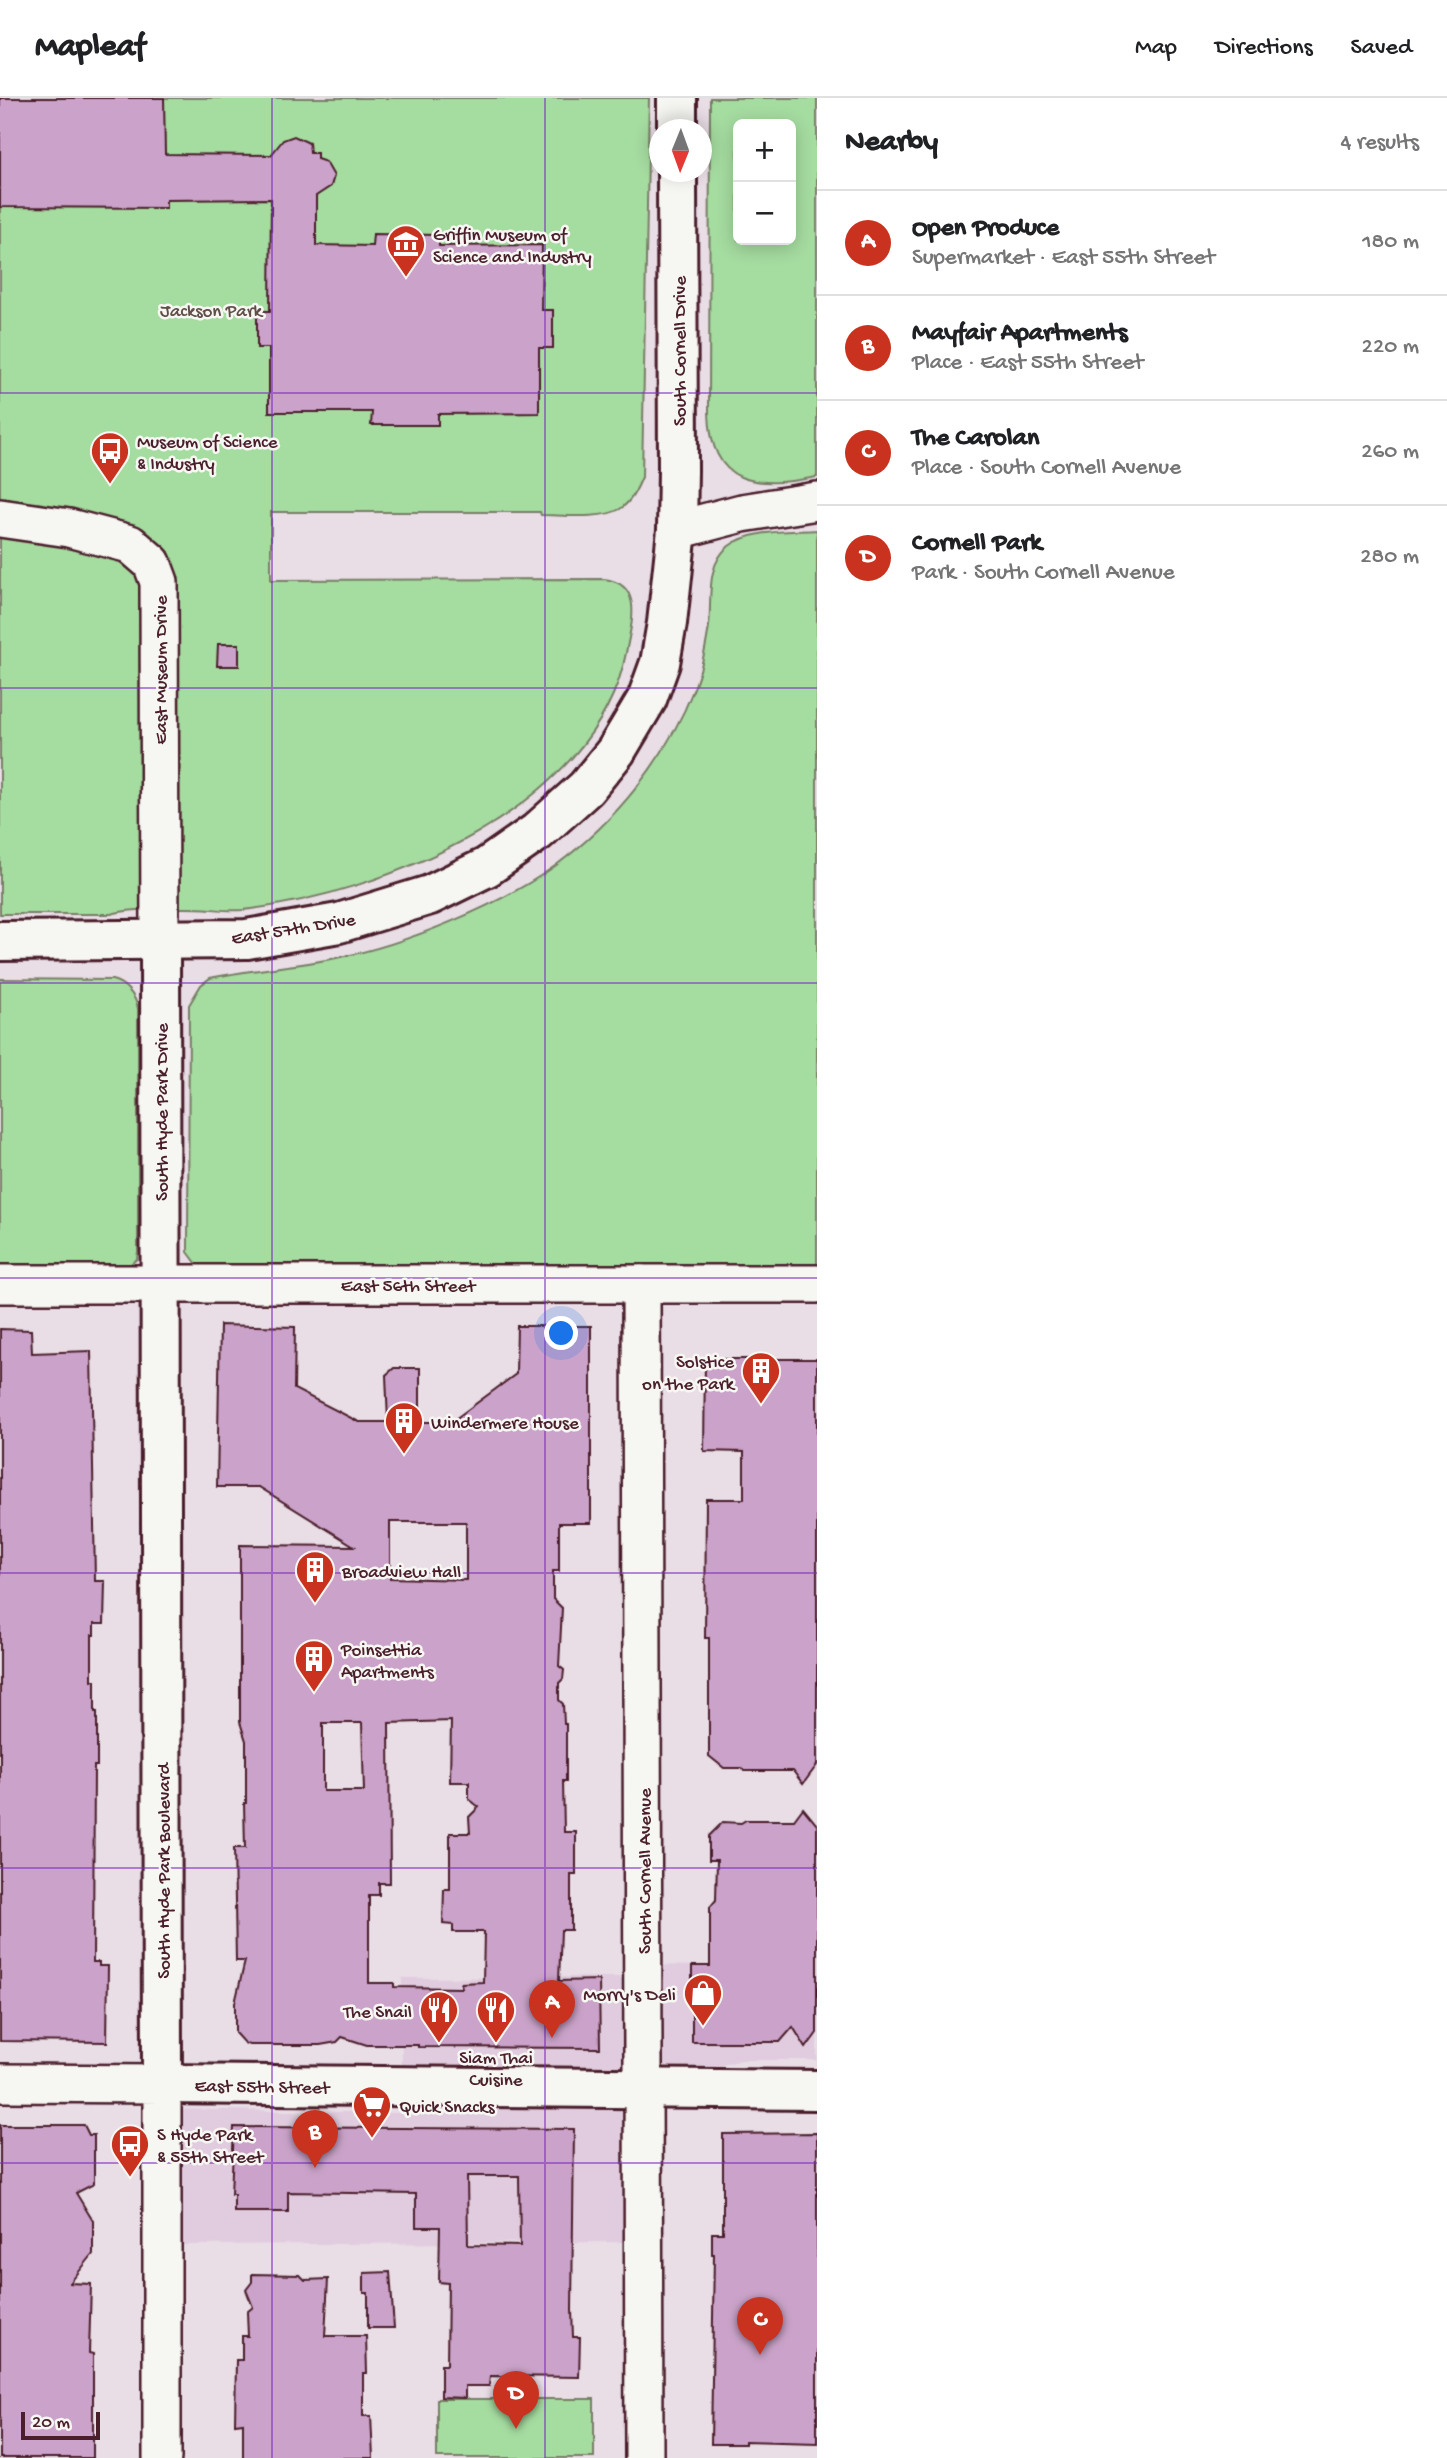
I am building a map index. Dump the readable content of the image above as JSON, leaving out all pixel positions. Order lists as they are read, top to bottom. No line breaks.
{"streets":{"main road":["South Cornell Drive","East 57th Drive","South Hyde Park Drive","South Hyde Park Boulevard","East 55th Street"],"street":["East Museum Drive","East 56th Street","South Cornell Avenue"]},"crossings":[["South Cornell Drive","East 57th Drive"],["East Museum Drive","East 57th Drive"],["East Museum Drive","South Hyde Park Drive"],["East 57th Drive","South Hyde Park Drive"],["South Hyde Park Drive","East 56th Street"],["South Hyde Park Drive","South Hyde Park Boulevard"],["East 56th Street","South Hyde Park Boulevard"],["East 56th Street","South Cornell Avenue"],["South Hyde Park Boulevard","East 55th Street"],["South Cornell Avenue","East 55th Street"]],"parks":["Jackson Park"],"places":{"museum":["Griffin Museum of Science and Industry"],"bus stop":["Museum of Science & Industry","S Hyde Park & 55th Street"],"building":["Solstice on the Park","Windermere House","Broadview Hall","Poinsettia Apartments"],"shop":["Morry's Deli"],"restaurant":["The Snail","Siam Thai Cuisine"],"supermarket":["Quick Snacks"]},"scale_bar":"20 m","north":"bottom","page":{"header":"Mapleaf","nav":["Map","Directions","Saved"],"heading":["Nearby","4 results"],"map_buttons":["+","−"],"list":[{"mark":"A","name":"Open Produce","note":"Supermarket · East 55th Street","value":"180 m"},{"mark":"B","name":"Mayfair Apartments","note":"Place · East 55th Street","value":"220 m"},{"mark":"C","name":"The Carolan","note":"Place · South Cornell Avenue","value":"260 m"},{"mark":"D","name":"Cornell Park","note":"Park · South Cornell Avenue","value":"280 m"}],"pins":["A","B","C","D"],"scale":"20 m"}}
